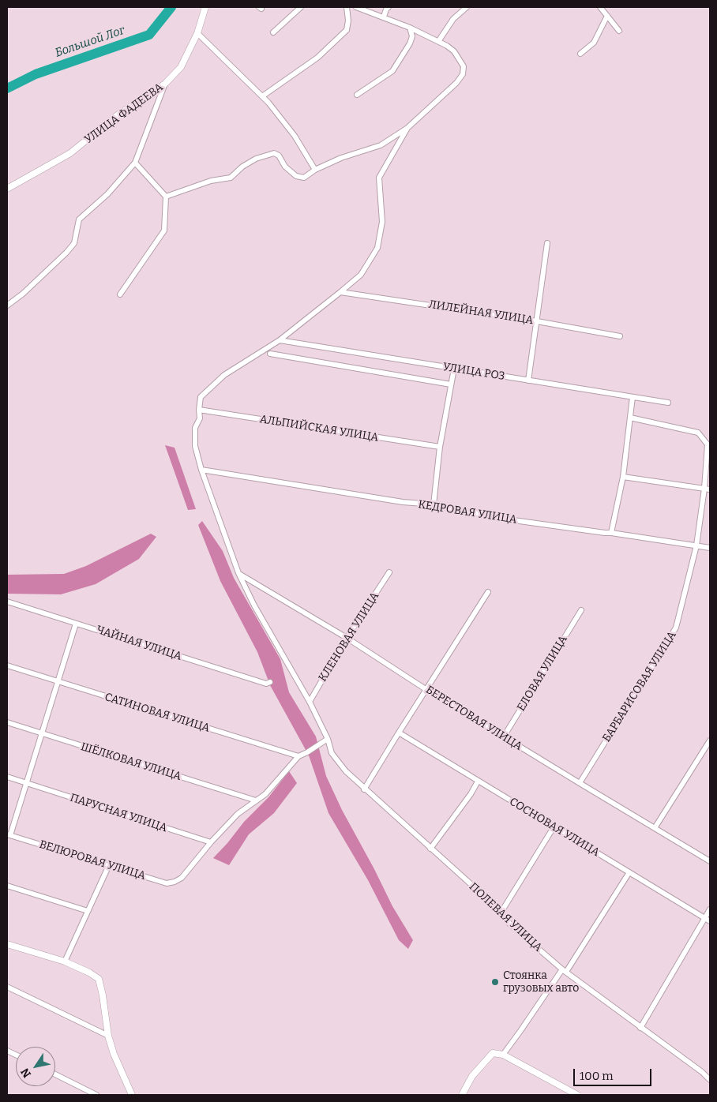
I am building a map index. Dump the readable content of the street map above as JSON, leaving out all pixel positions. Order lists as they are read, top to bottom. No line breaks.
{"streets":{"street":["УЛИЦА ФАДЕЕВА","ЛИЛЕЙНАЯ УЛИЦА","УЛИЦА РОЗ","АЛЬПИЙСКАЯ УЛИЦА","КЕДРОВАЯ УЛИЦА","КЛЕНОВАЯ УЛИЦА","ЧАЙНАЯ УЛИЦА","ЕЛОВАЯ УЛИЦА","БАРБАРИСОВАЯ УЛИЦА","САТИНОВАЯ УЛИЦА","БЕРЕСТОВАЯ УЛИЦА","ШЁЛКОВАЯ УЛИЦА","ПАРУСНАЯ УЛИЦА","СОСНОВАЯ УЛИЦА","ВЕЛЮРОВАЯ УЛИЦА","ПОЛЕВАЯ УЛИЦА"]},"crossings":[["ЛИЛЕЙНАЯ УЛИЦА","ПОЛЕВАЯ УЛИЦА"],["УЛИЦА РОЗ","ПОЛЕВАЯ УЛИЦА"],["АЛЬПИЙСКАЯ УЛИЦА","ПОЛЕВАЯ УЛИЦА"],["КЕДРОВАЯ УЛИЦА","БАРБАРИСОВАЯ УЛИЦА"],["КЕДРОВАЯ УЛИЦА","ПОЛЕВАЯ УЛИЦА"],["КЛЕНОВАЯ УЛИЦА","БЕРЕСТОВАЯ УЛИЦА"],["КЛЕНОВАЯ УЛИЦА","ПОЛЕВАЯ УЛИЦА"],["ЕЛОВАЯ УЛИЦА","БЕРЕСТОВАЯ УЛИЦА"],["БАРБАРИСОВАЯ УЛИЦА","БЕРЕСТОВАЯ УЛИЦА"],["БЕРЕСТОВАЯ УЛИЦА","ПОЛЕВАЯ УЛИЦА"],["ПАРУСНАЯ УЛИЦА","ВЕЛЮРОВАЯ УЛИЦА"]],"water":["Большой Лог"],"places":["Стоянка грузовых авто"],"scale_bar":"100 m","north":"bottom left"}
